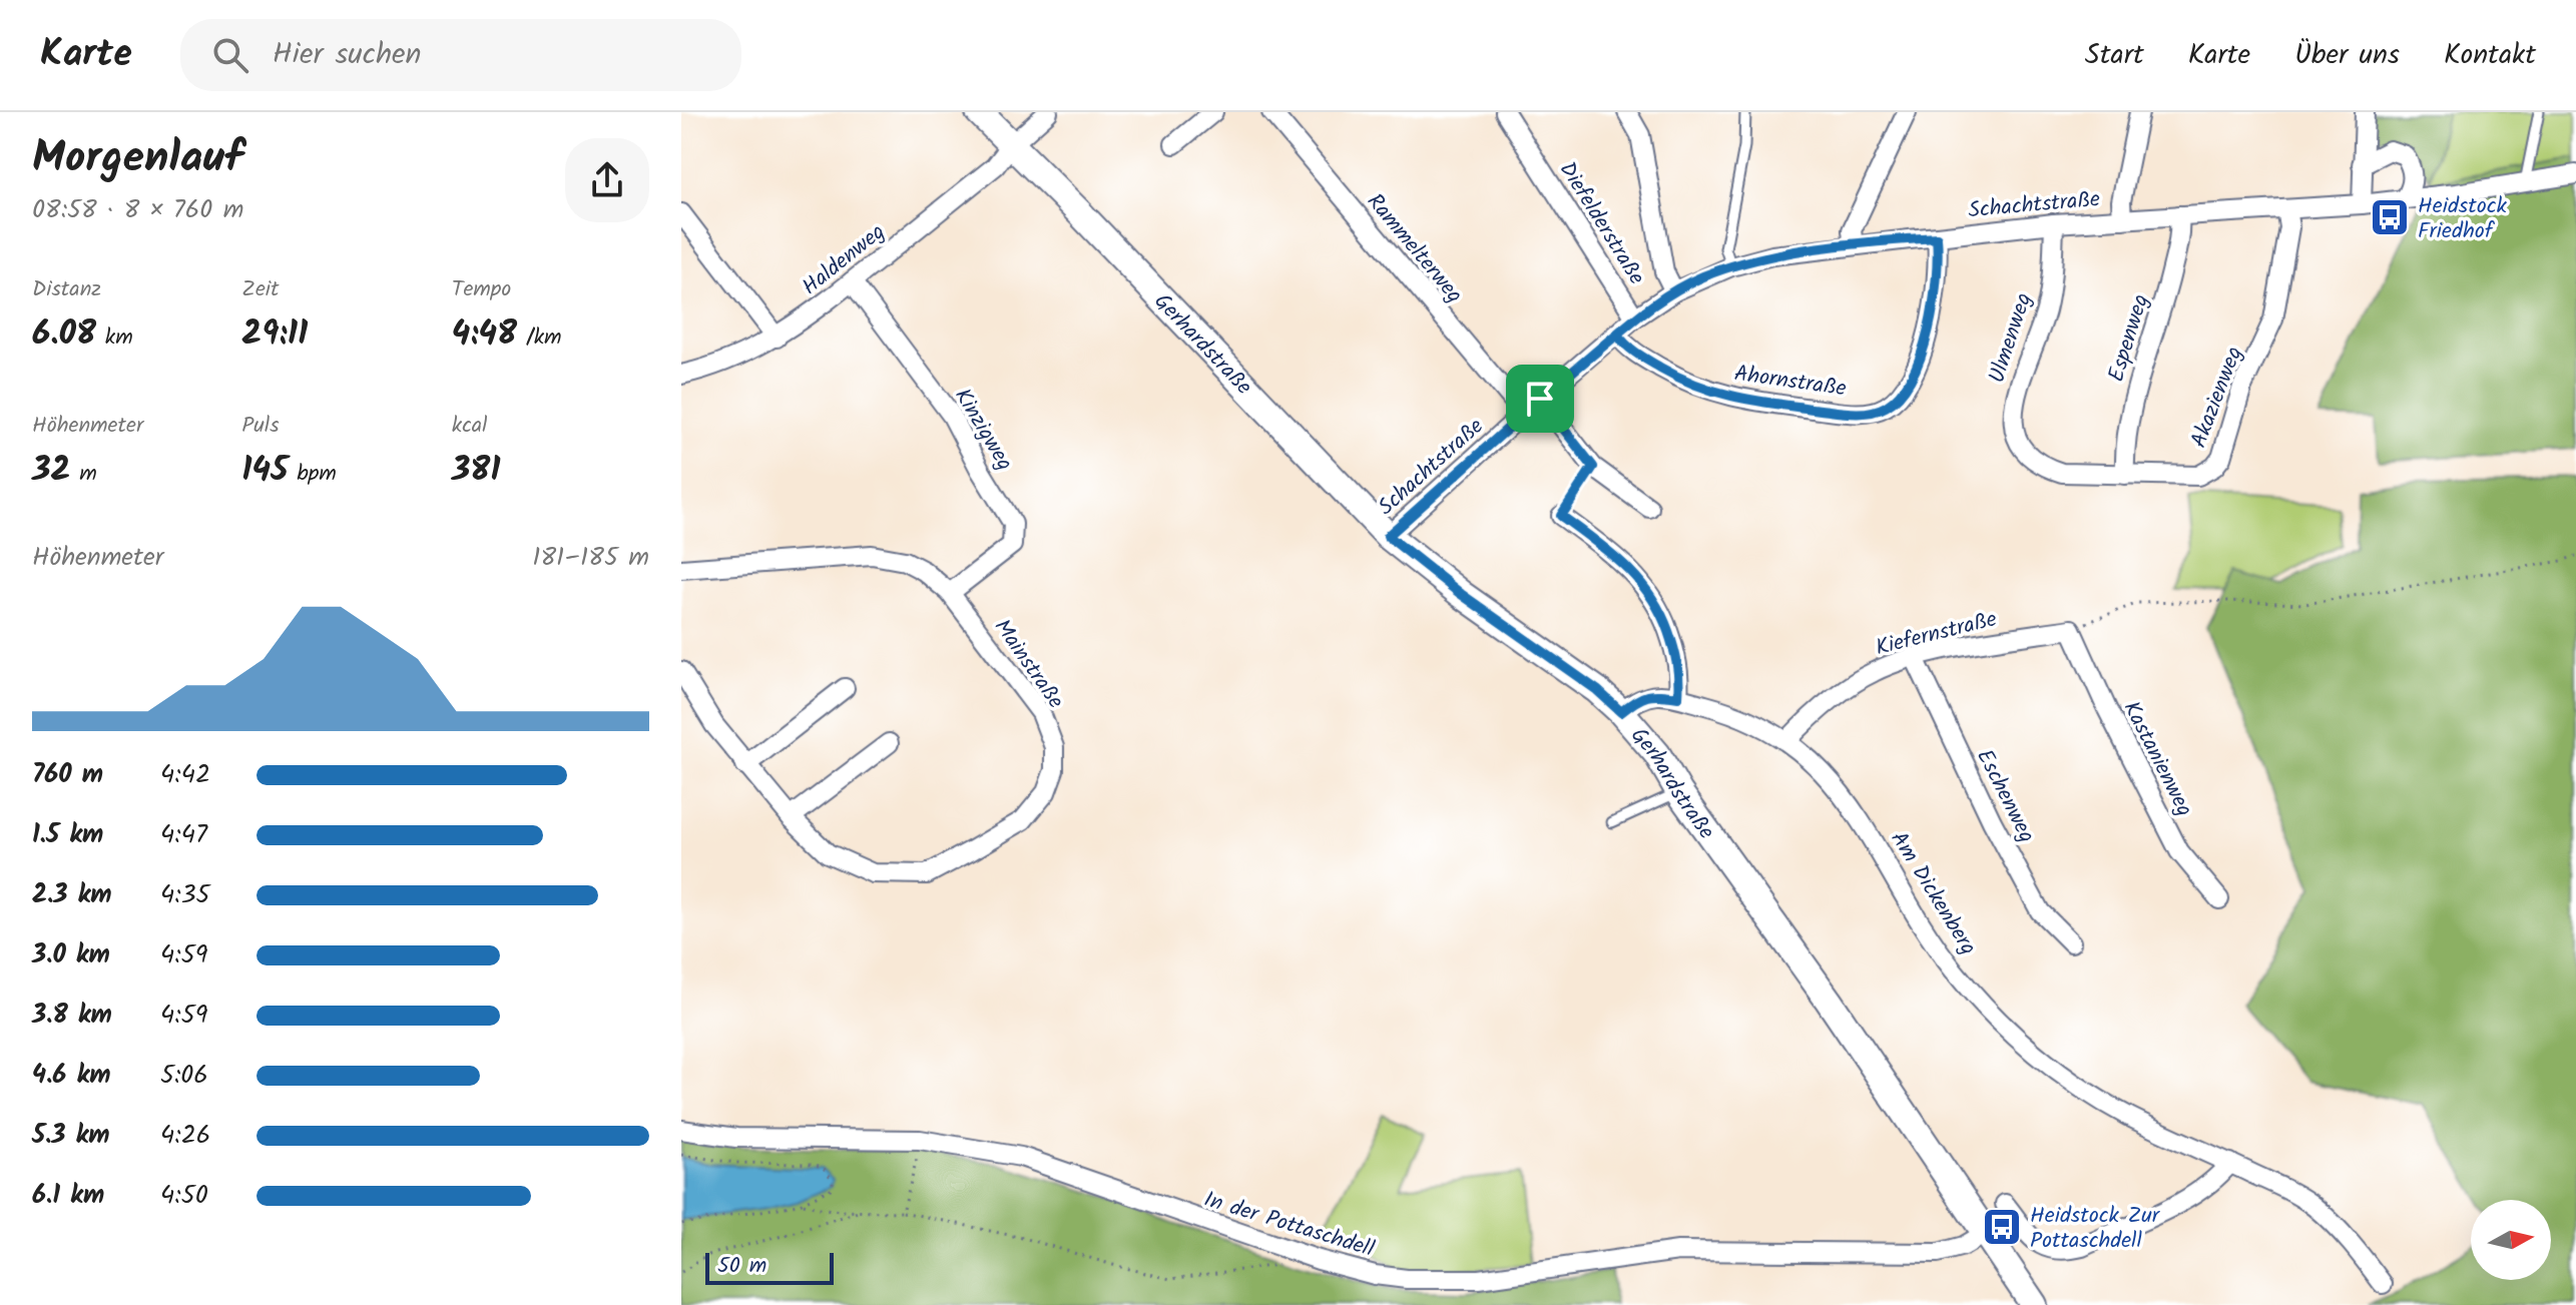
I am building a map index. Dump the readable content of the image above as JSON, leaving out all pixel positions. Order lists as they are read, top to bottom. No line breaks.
{"streets":{"street":["Schachtstraße","Diefelderstraße","Rammelterweg","Haldenweg","Ulmenweg","Espenweg","Gerhardstraße","Ahornstraße","Akazienweg","Kinzigweg","Kiefernstraße","Mainstraße","Kastanienweg","Eschenweg","Am Dickenberg","In der Pottaschdell"]},"crossings":[["Schachtstraße","Diefelderstraße"],["Schachtstraße","Rammelterweg"],["Schachtstraße","Ulmenweg"],["Schachtstraße","Espenweg"],["Schachtstraße","Gerhardstraße"],["Schachtstraße","Ahornstraße"],["Schachtstraße","Akazienweg"],["Haldenweg","Gerhardstraße"],["Haldenweg","Kinzigweg"],["Ulmenweg","Espenweg"],["Ulmenweg","Akazienweg"],["Espenweg","Akazienweg"],["Gerhardstraße","Am Dickenberg"],["Gerhardstraße","In der Pottaschdell"],["Kinzigweg","Mainstraße"],["Kiefernstraße","Kastanienweg"],["Kiefernstraße","Eschenweg"],["Kiefernstraße","Am Dickenberg"]],"places":{"bus stop":["Heidstock Friedhof","Heidstock Zur Pottaschdell"]},"scale_bar":"50 m","north":"right","page":{"header":"Karte","search":"Hier suchen","nav":["Start","Karte","Über uns","Kontakt"],"heading":["Morgenlauf","08:58 · 8 × 760 m"],"stats":[["Distanz","6.08 km"],["Zeit","29:11"],["Tempo","4:48 /km"],["Höhenmeter","32 m"],["Puls","145 bpm"],["kcal","381"]],"chart":["Höhenmeter","181–185 m"],"list":[{"name":"760 m","note":"4:42"},{"name":"1.5 km","note":"4:47"},{"name":"2.3 km","note":"4:35"},{"name":"3.0 km","note":"4:59"},{"name":"3.8 km","note":"4:59"},{"name":"4.6 km","note":"5:06"},{"name":"5.3 km","note":"4:26"},{"name":"6.1 km","note":"4:50"}],"scale":"50 m"}}
